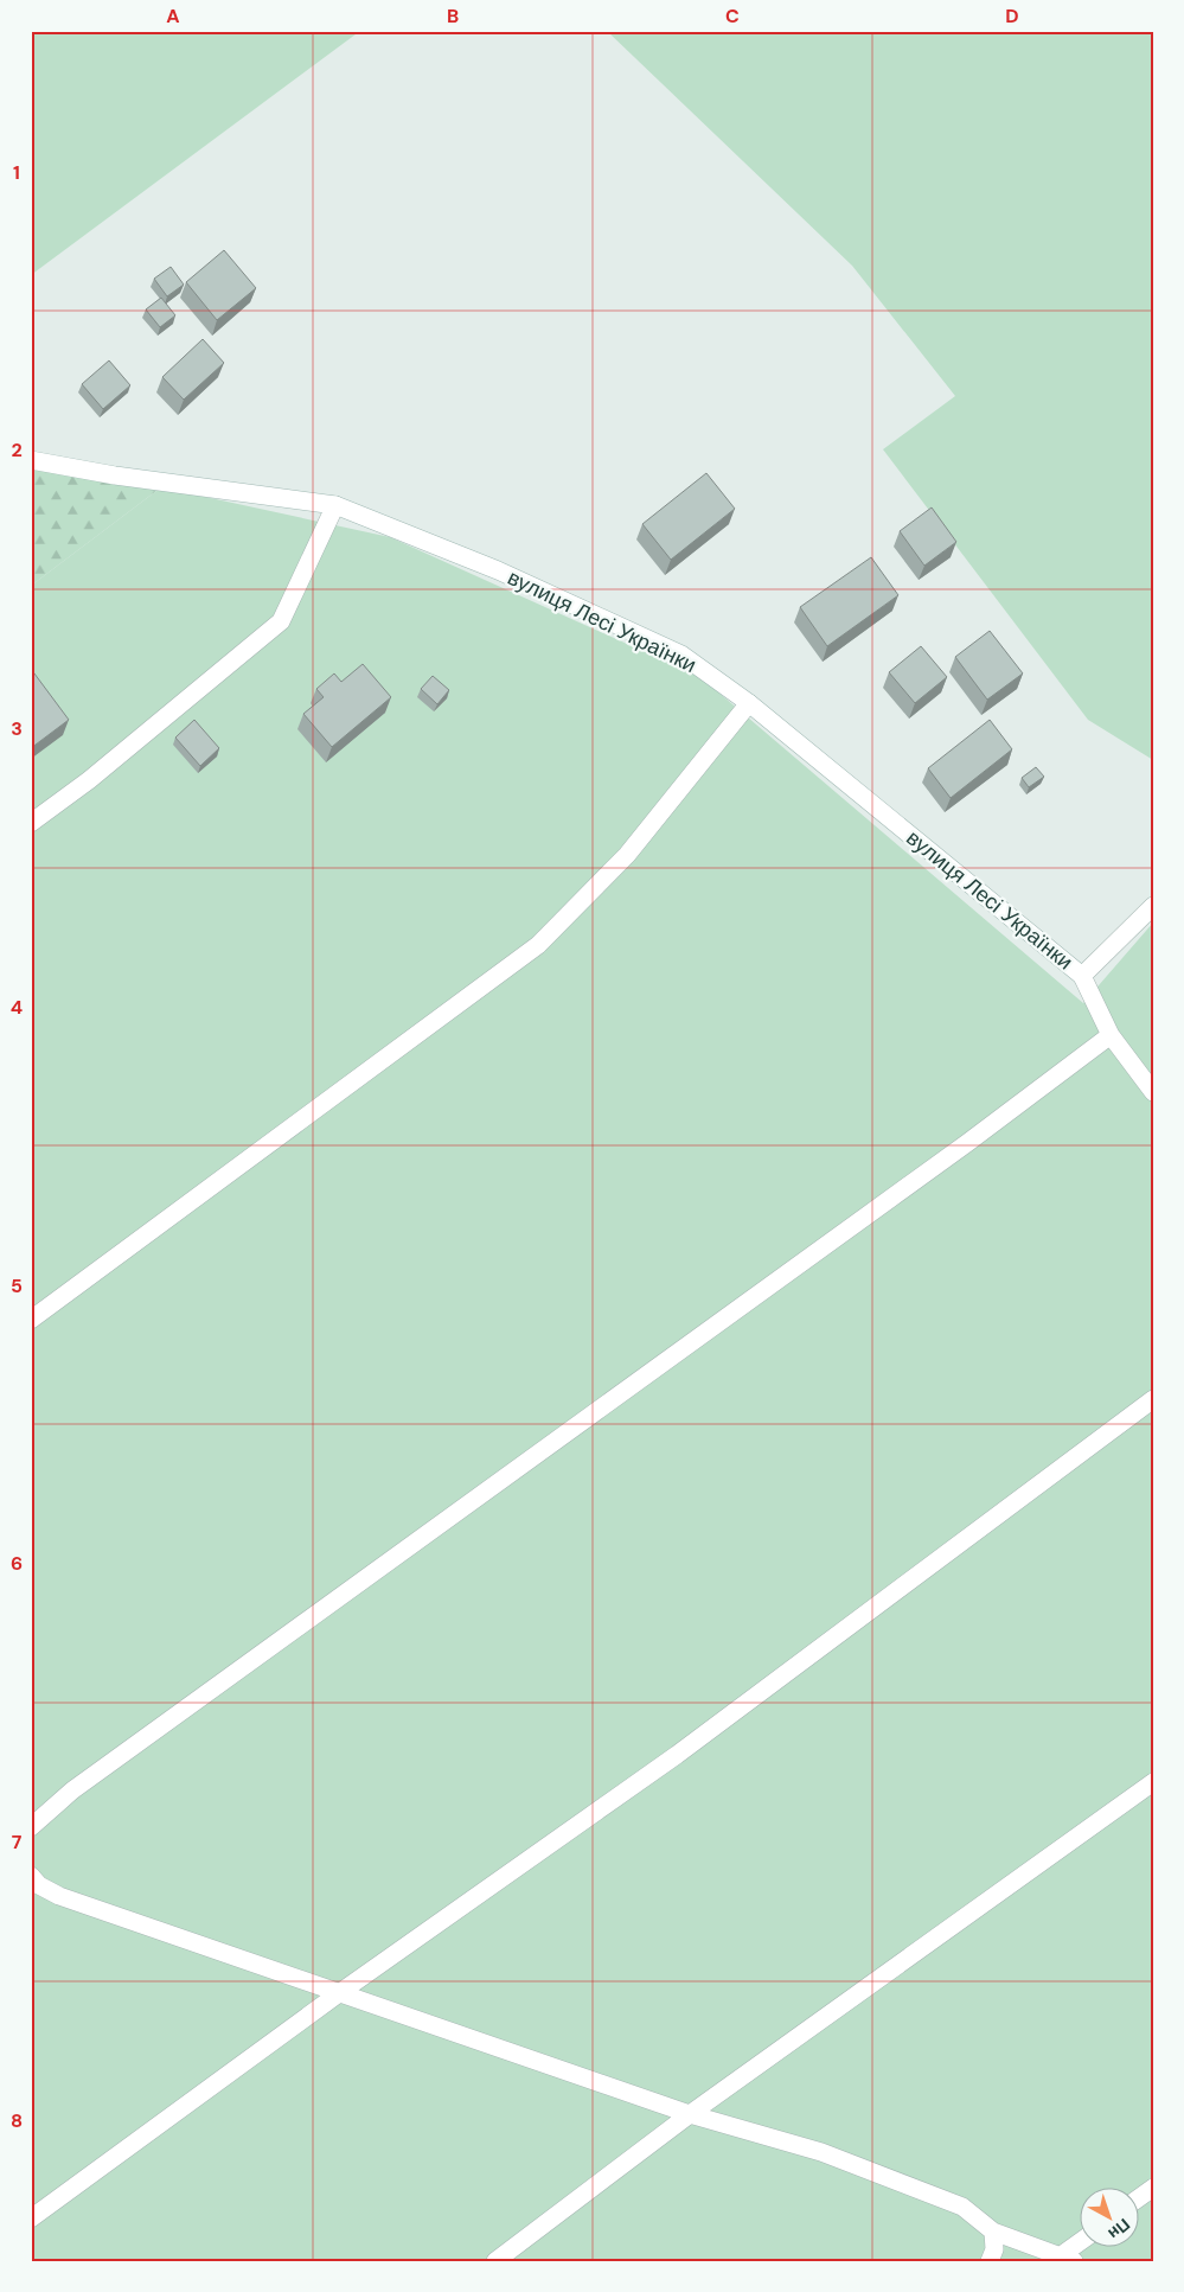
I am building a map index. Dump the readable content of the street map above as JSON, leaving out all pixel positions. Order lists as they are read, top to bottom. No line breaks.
{"streets":{"street":["вулиця Лесі Українки"]},"north":"bottom right","grid":{"columns":["A","B","C","D"],"rows":["1","2","3","4","5","6","7","8"]}}
